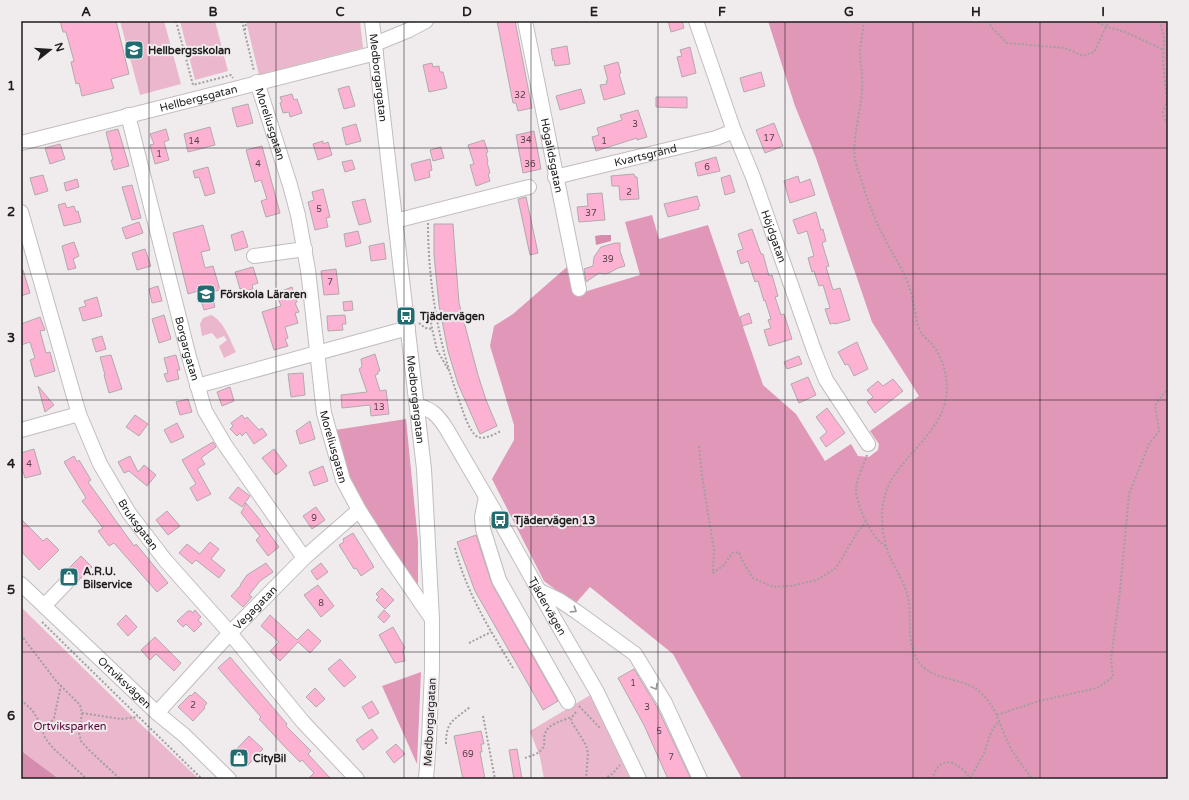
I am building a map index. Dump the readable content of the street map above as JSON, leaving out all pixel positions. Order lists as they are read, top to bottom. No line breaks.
{"streets":{"street":["Medborgargatan","Hellbergsgatan","Moreliusgatan","Högalidsgatan","Kvartsgränd","Höjdgatan","Borgargatan","Bruksgatan","Tjädervägen","Vegagatan","Ortviksvägen"]},"crossings":[["Medborgargatan","Hellbergsgatan"],["Medborgargatan","Moreliusgatan"],["Medborgargatan","Tjädervägen"],["Hellbergsgatan","Moreliusgatan"],["Hellbergsgatan","Borgargatan"],["Moreliusgatan","Vegagatan"],["Högalidsgatan","Kvartsgränd"],["Kvartsgränd","Höjdgatan"],["Borgargatan","Vegagatan"],["Bruksgatan","Vegagatan"],["Vegagatan","Ortviksvägen"]],"parks":["Ortviksparken"],"places":{"school or university":["Hellbergsskolan","Förskola Läraren"],"bus stop":["Tjädervägen","Tjädervägen 13"],"shop":["A.R.U. Bilservice","CityBil"]},"house_numbers":["32","3","17","34","14","1","1","4","36","6","2","5","37","39","7","13","4","9","8","1","2","3","5","69","7"],"north":"right","grid":{"columns":["A","B","C","D","E","F","G","H","I"],"rows":["1","2","3","4","5","6"]}}
